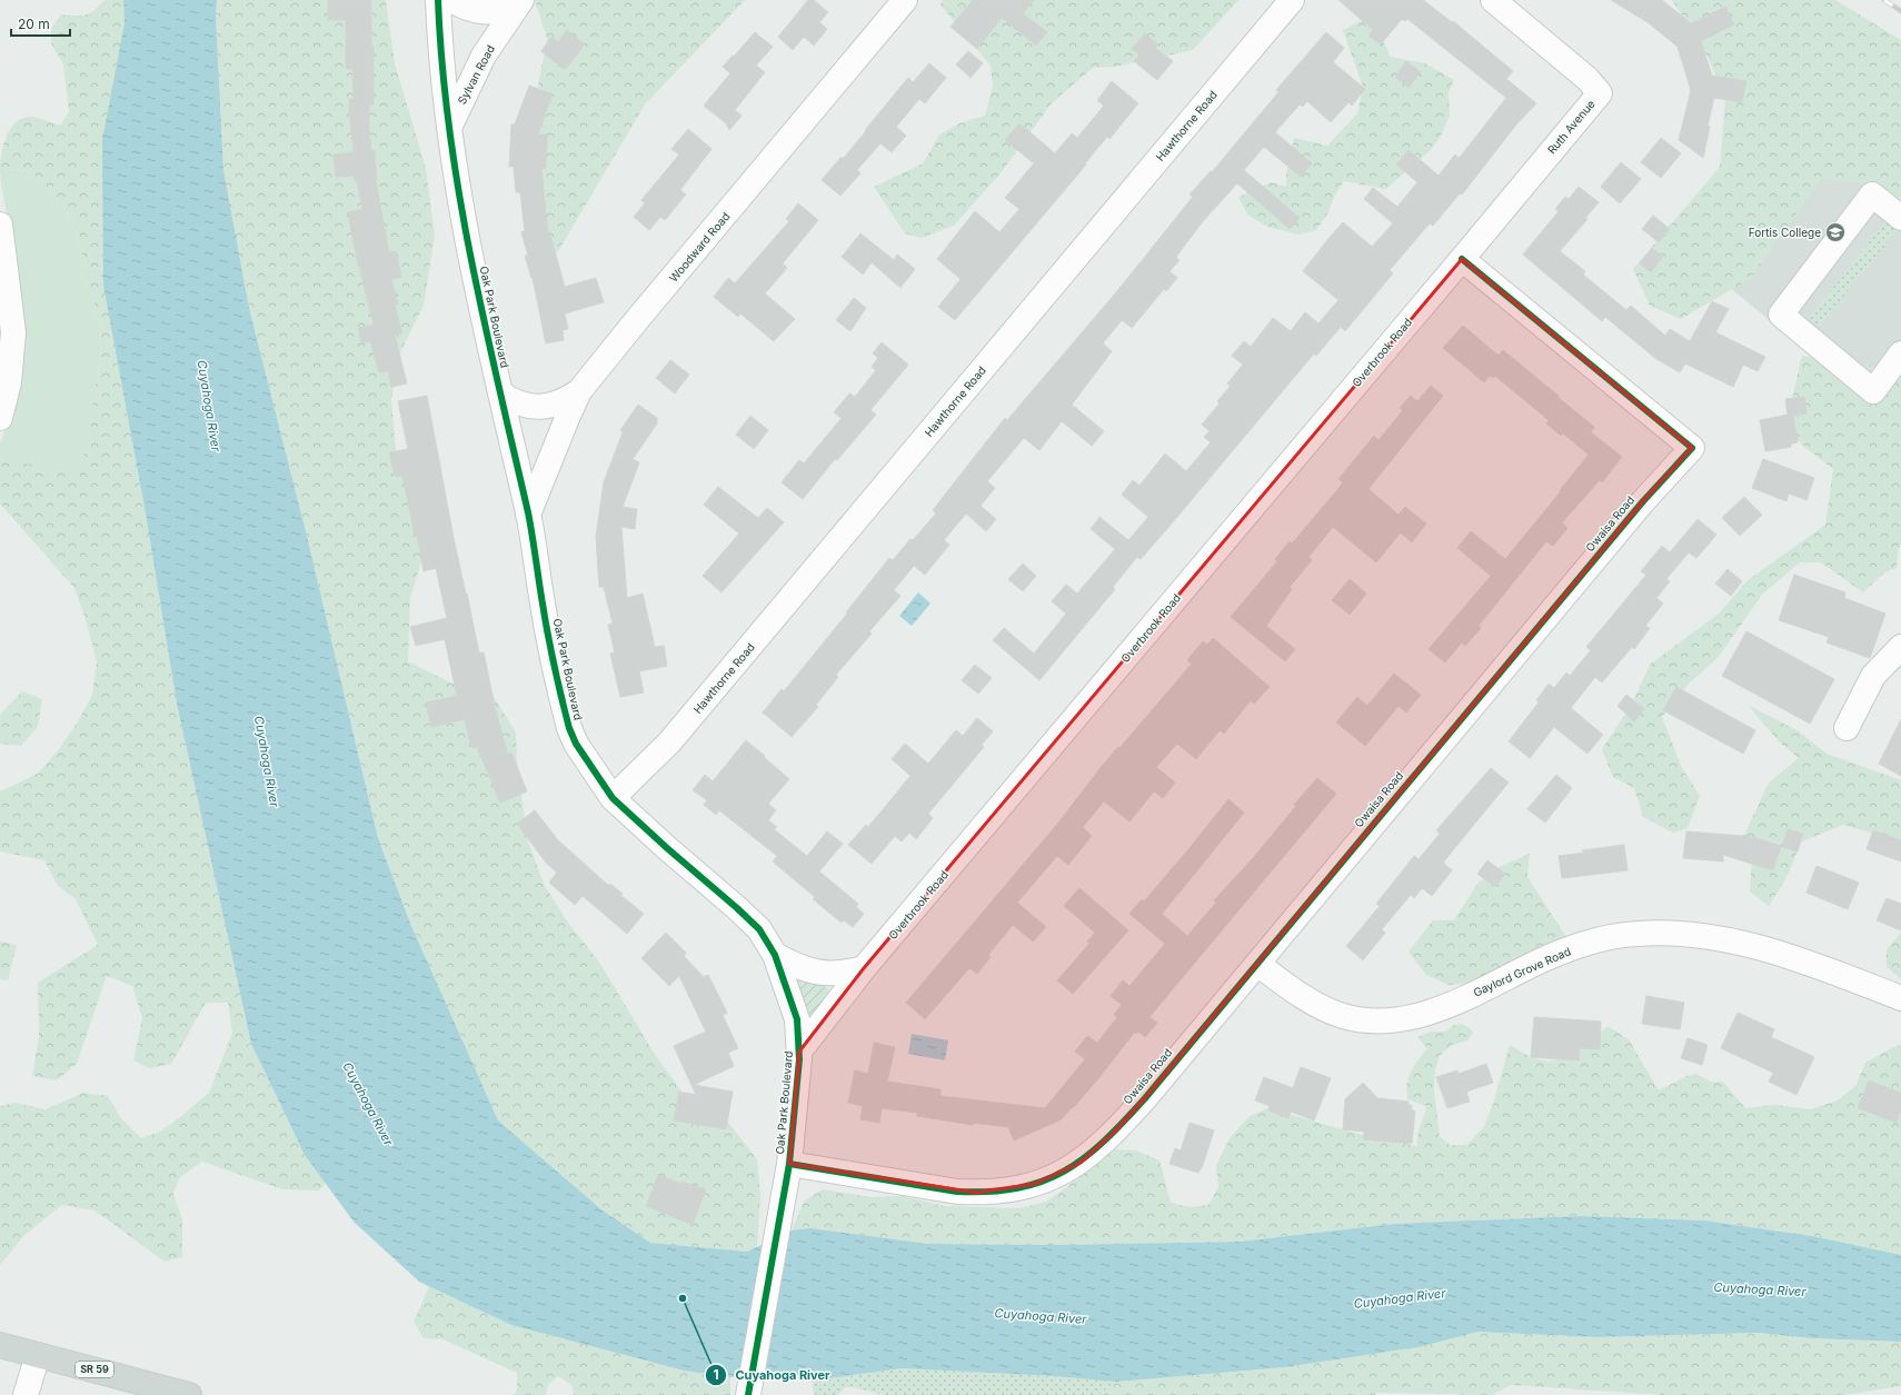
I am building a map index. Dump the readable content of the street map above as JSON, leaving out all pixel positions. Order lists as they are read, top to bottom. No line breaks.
{"streets":{"main road":["SR 59"],"street":["Sylvan Road","Hawthorne Road","Ruth Avenue","Woodward Road","Oak Park Boulevard","Overbrook Road","Owaisa Road","Gaylord Grove Road"]},"crossings":[["Sylvan Road","Oak Park Boulevard"],["Hawthorne Road","Oak Park Boulevard"],["Ruth Avenue","Overbrook Road"],["Woodward Road","Oak Park Boulevard"],["Oak Park Boulevard","Overbrook Road"],["Oak Park Boulevard","Owaisa Road"],["Overbrook Road","Owaisa Road"],["Owaisa Road","Gaylord Grove Road"]],"water":["Cuyahoga River"],"places":{"school or university":["Fortis College"],"other":["Cuyahoga River"]},"scale_bar":"20 m"}
